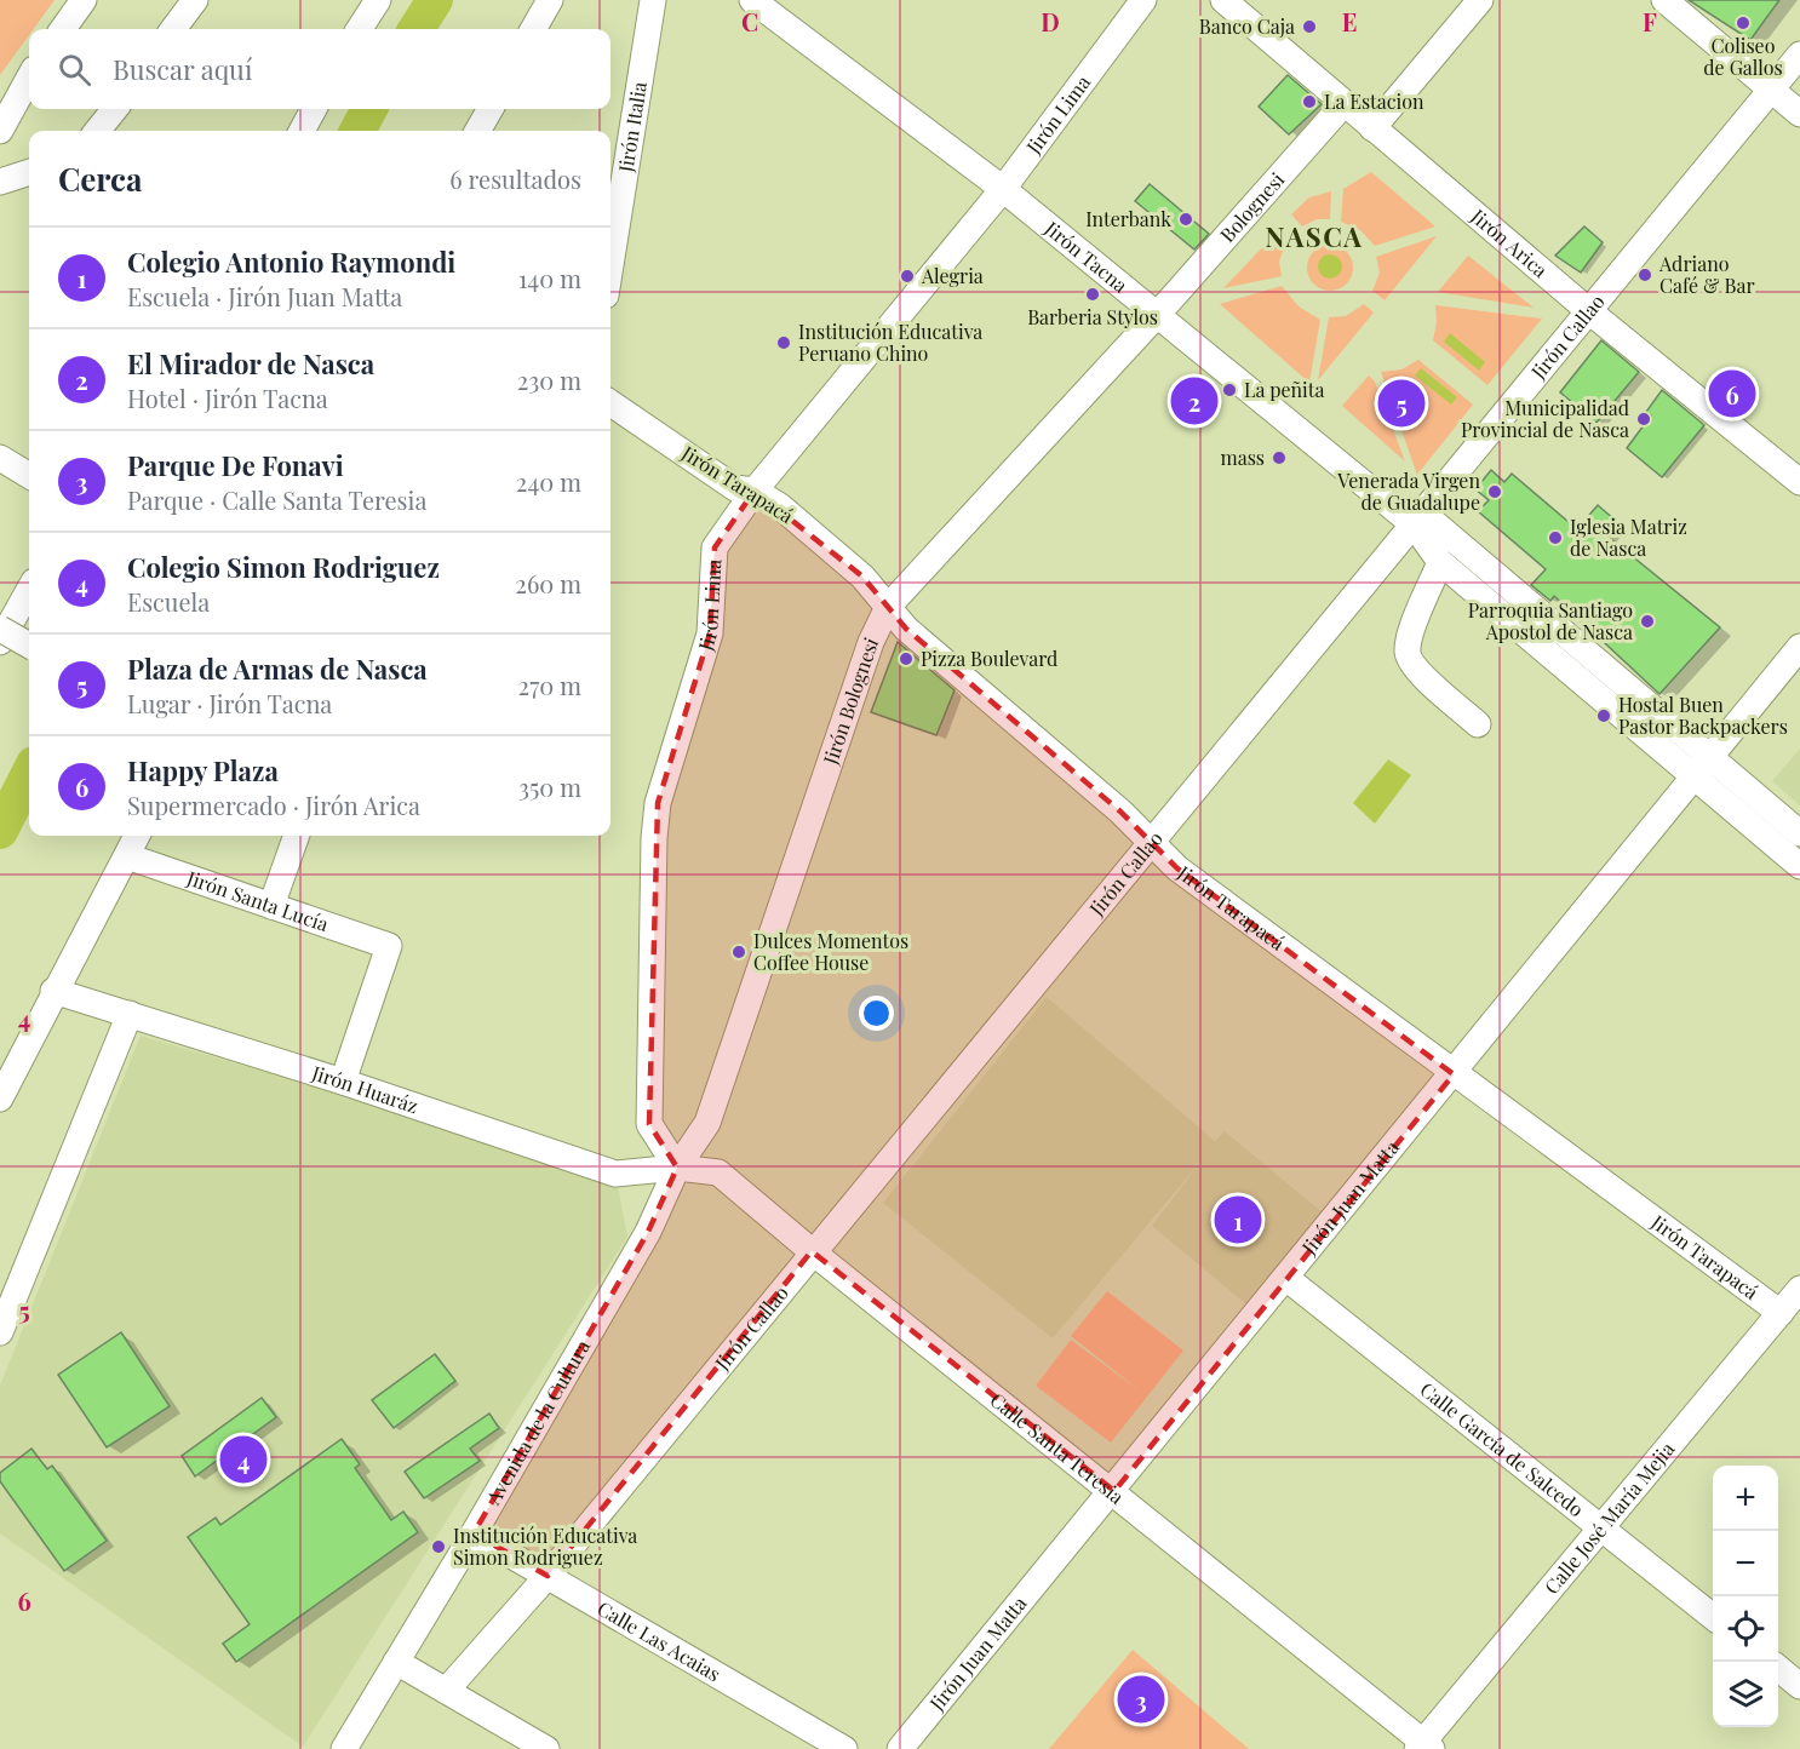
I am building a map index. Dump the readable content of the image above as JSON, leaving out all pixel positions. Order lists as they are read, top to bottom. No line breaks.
{"streets":{"street":["Jirón Lima","Jirón Italia","Bolognesi","Jirón Arica","Jirón Tacna","Jirón Callao","Jirón Tarapacá","Jirón Bolognesi","Jirón Santa Lucía","Jirón Huaráz","Jirón Juan Matta","Avenida de la Cultura","Calle Santa Teresia","Calle García de Salcedo","Calle José María Mejia","Calle Las Acaias"]},"crossings":[["Jirón Lima","Jirón Tacna"],["Jirón Lima","Jirón Tarapacá"],["Jirón Lima","Jirón Bolognesi"],["Jirón Lima","Jirón Huaráz"],["Jirón Lima","Avenida de la Cultura"],["Jirón Lima","Calle Santa Teresia"],["Bolognesi","Jirón Arica"],["Bolognesi","Jirón Tacna"],["Bolognesi","Jirón Bolognesi"],["Jirón Arica","Jirón Callao"],["Jirón Tacna","Jirón Callao"],["Jirón Tacna","Jirón Bolognesi"],["Jirón Callao","Jirón Tarapacá"],["Jirón Callao","Calle Santa Teresia"],["Jirón Callao","Calle Las Acaias"],["Jirón Tarapacá","Jirón Bolognesi"],["Jirón Tarapacá","Jirón Juan Matta"],["Jirón Tarapacá","Calle José María Mejia"],["Jirón Bolognesi","Jirón Huaráz"],["Jirón Bolognesi","Avenida de la Cultura"],["Jirón Bolognesi","Calle Santa Teresia"],["Jirón Santa Lucía","Jirón Huaráz"],["Jirón Huaráz","Avenida de la Cultura"],["Jirón Huaráz","Calle Santa Teresia"],["Jirón Juan Matta","Calle Santa Teresia"],["Jirón Juan Matta","Calle García de Salcedo"],["Avenida de la Cultura","Calle Santa Teresia"],["Avenida de la Cultura","Calle Las Acaias"],["Calle Santa Teresia","Calle José María Mejia"],["Calle García de Salcedo","Calle José María Mejia"]],"districts":["NASCA"],"places":["Coliseo de Gallos","Banco Caja","La Estacion","Interbank","Adriano Café & Bar","Alegria","Barberia Stylos","Institución Educativa Peruano Chino","La peñita","Municipalidad Provincial de Nasca","mass","Venerada Virgen de Guadalupe","Iglesia Matriz de Nasca","Parroquia Santiago Apostol de Nasca","Pizza Boulevard","Hostal Buen Pastor Backpackers","Dulces Momentos Coffee House","Institución Educativa Simon Rodriguez"],"page":{"search":"Buscar aquí","heading":["Cerca","6 resultados"],"list":[{"mark":"1","name":"Colegio Antonio Raymondi","note":"Escuela · Jirón Juan Matta","value":"140 m"},{"mark":"2","name":"El Mirador de Nasca","note":"Hotel · Jirón Tacna","value":"230 m"},{"mark":"3","name":"Parque De Fonavi","note":"Parque · Calle Santa Teresia","value":"240 m"},{"mark":"4","name":"Colegio Simon Rodriguez","note":"Escuela","value":"260 m"},{"mark":"5","name":"Plaza de Armas de Nasca","note":"Lugar · Jirón Tacna","value":"270 m"},{"mark":"6","name":"Happy Plaza","note":"Supermercado · Jirón Arica","value":"350 m"}],"pins":["6","2","5","1","4","3"],"map_buttons":["+","−"]},"grid":{"columns":["C","D","E","F"],"rows":["4","5","6"]}}
